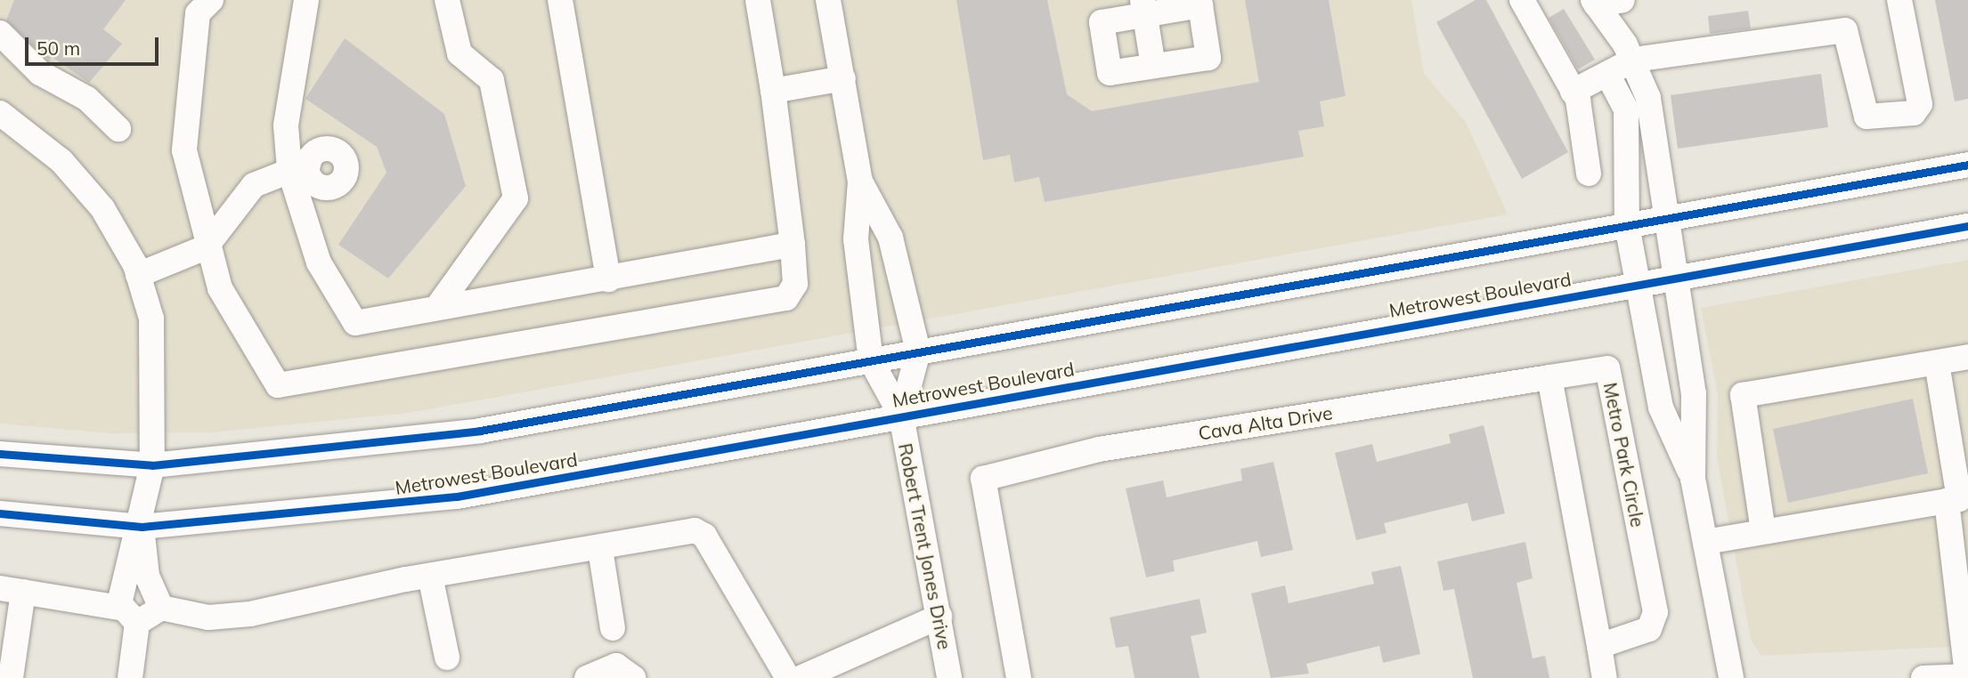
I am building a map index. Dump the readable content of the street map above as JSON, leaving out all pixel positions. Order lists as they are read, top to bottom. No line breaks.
{"streets":{"street":["Metrowest Boulevard","Cava Alta Drive","Metro Park Circle","Robert Trent Jones Drive"]},"crossings":[["Metrowest Boulevard","Robert Trent Jones Drive"],["Cava Alta Drive","Metro Park Circle"]],"scale_bar":"50 m"}
